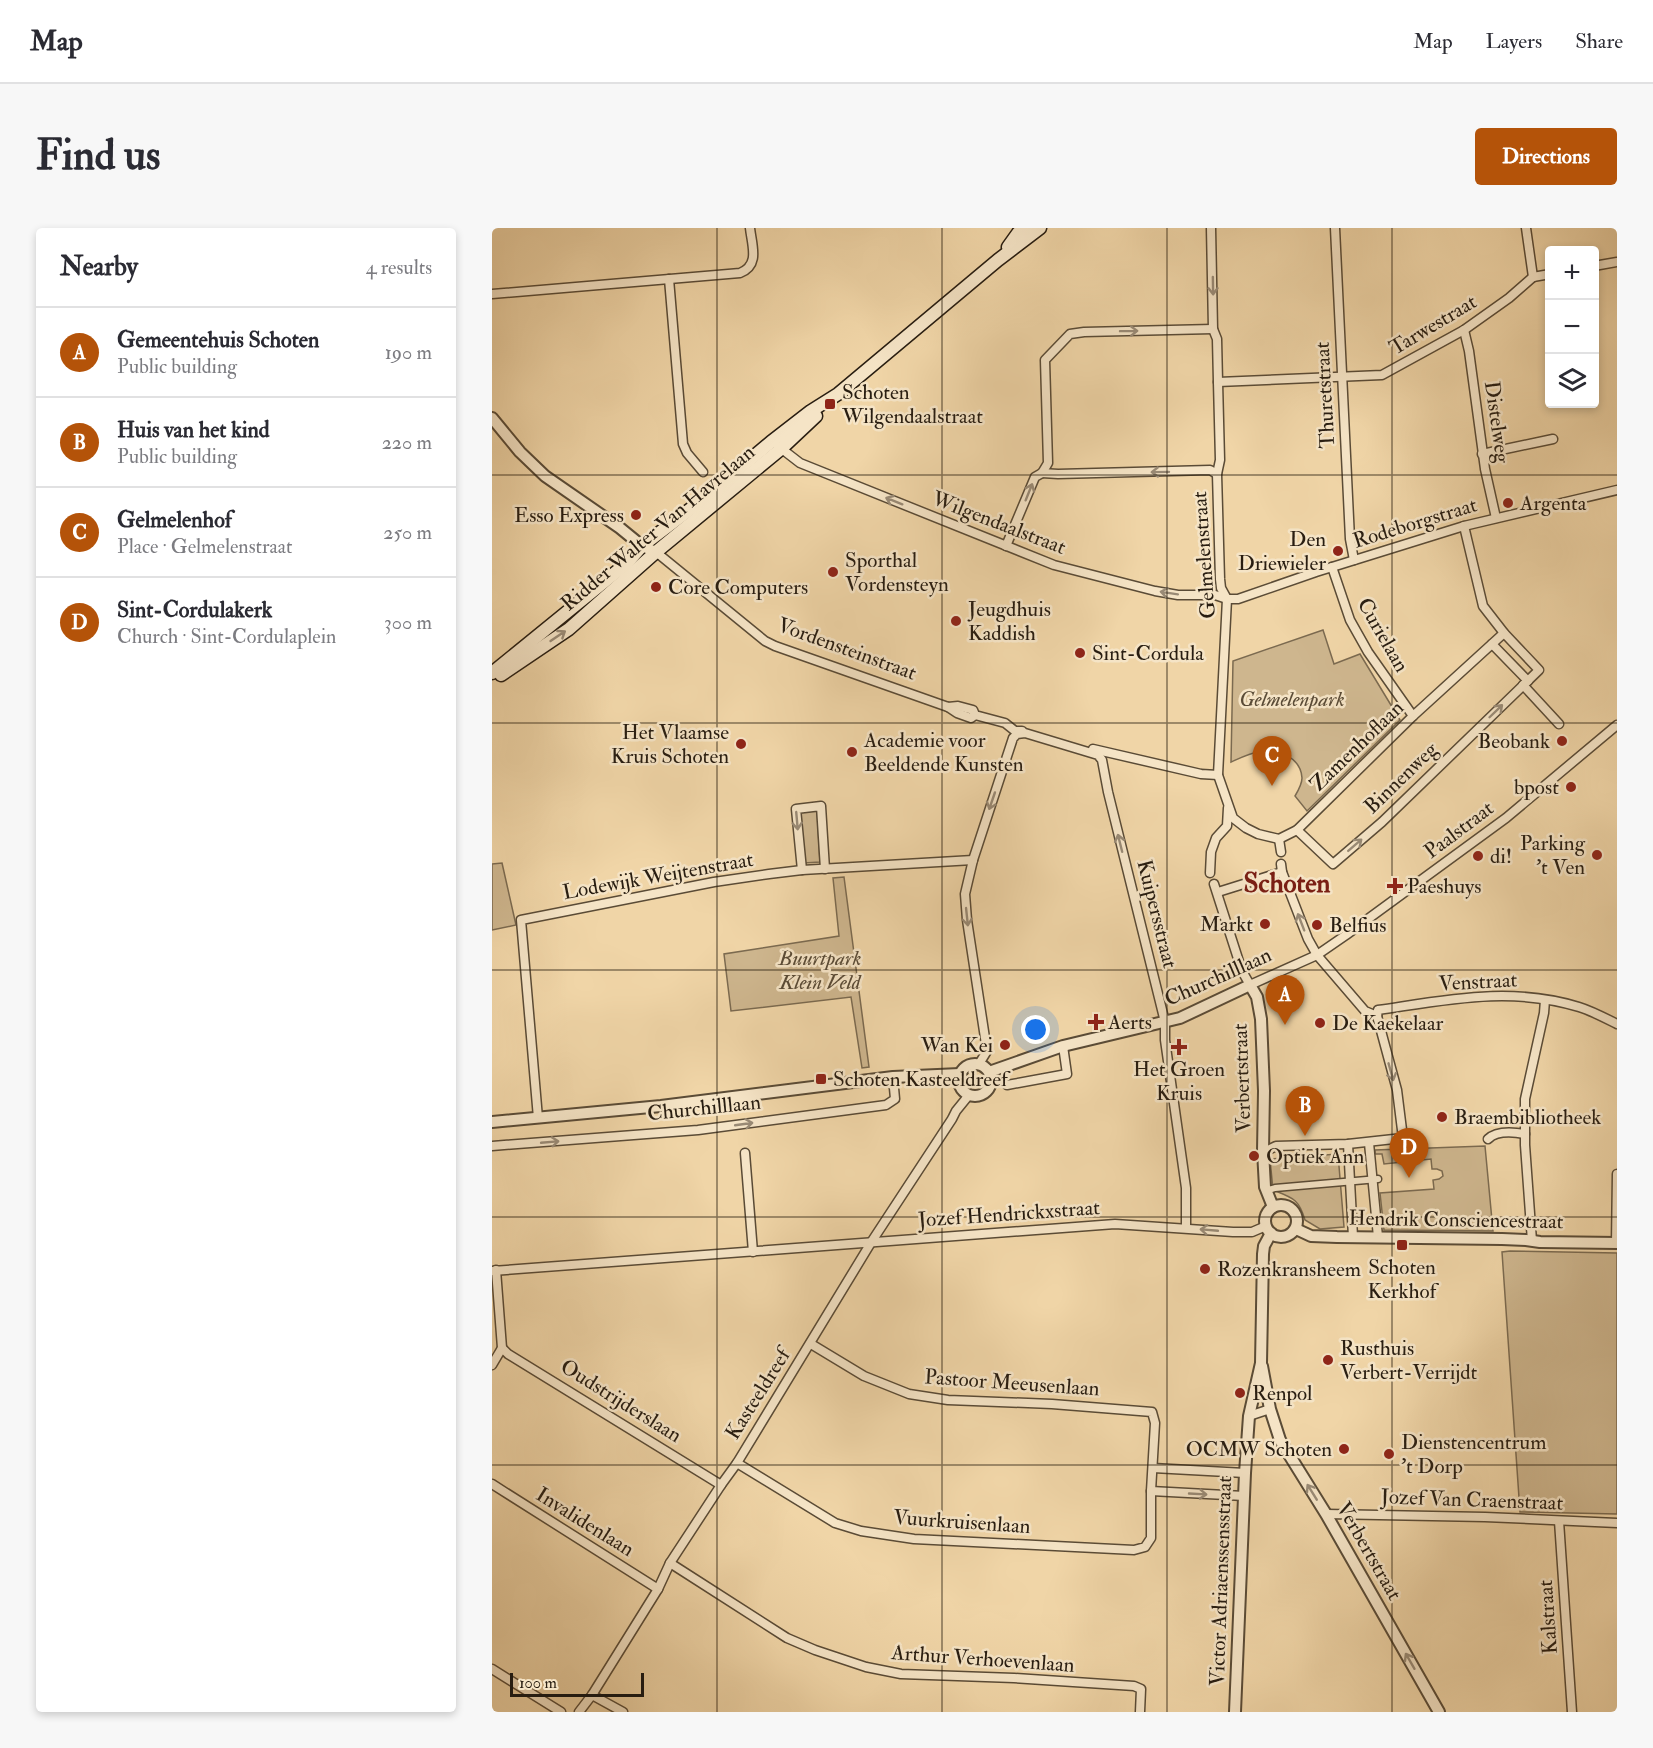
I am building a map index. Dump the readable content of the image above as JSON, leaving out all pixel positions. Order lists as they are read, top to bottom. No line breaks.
{"streets":{"main road":["Ridder Walter Van Havrelaan"],"street":["Tarwestraat","Thuretstraat","Distelweg","Wilgendaalstraat","Rodeborgstraat","Gelmelenstraat","Curielaan","Vordensteinstraat","Zamenhoflaan","Binnenweg","Paalstraat","Lodewijk Weijtenstraat","Kuipersstraat","Churchilllaan","Venstraat","Verbertstraat","Jozef Hendrickxstraat","Hendrik Consciencestraat","Pastoor Meeusenlaan","Kasteeldreef","Oudstrijderslaan","Jozef Van Craenstraat","Invalidenlaan","Vuurkruisenlaan","Victor Adriaenssensstraat","Kalstraat","Arthur Verhoevenlaan"]},"crossings":[["Tarwestraat","Thuretstraat"],["Tarwestraat","Distelweg"],["Tarwestraat","Gelmelenstraat"],["Thuretstraat","Rodeborgstraat"],["Distelweg","Rodeborgstraat"],["Wilgendaalstraat","Rodeborgstraat"],["Wilgendaalstraat","Ridder Walter Van Havrelaan"],["Wilgendaalstraat","Gelmelenstraat"],["Rodeborgstraat","Gelmelenstraat"],["Rodeborgstraat","Curielaan"],["Ridder Walter Van Havrelaan","Vordensteinstraat"],["Gelmelenstraat","Vordensteinstraat"],["Curielaan","Zamenhoflaan"],["Zamenhoflaan","Binnenweg"],["Paalstraat","Churchilllaan"],["Lodewijk Weijtenstraat","Kuipersstraat"],["Lodewijk Weijtenstraat","Churchilllaan"],["Kuipersstraat","Churchilllaan"],["Kuipersstraat","Jozef Hendrickxstraat"],["Churchilllaan","Verbertstraat"],["Churchilllaan","Kasteeldreef"],["Verbertstraat","Jozef Hendrickxstraat"],["Verbertstraat","Hendrik Consciencestraat"],["Verbertstraat","Jozef Van Craenstraat"],["Verbertstraat","Victor Adriaenssensstraat"],["Jozef Hendrickxstraat","Hendrik Consciencestraat"],["Jozef Hendrickxstraat","Kasteeldreef"],["Pastoor Meeusenlaan","Kasteeldreef"],["Pastoor Meeusenlaan","Vuurkruisenlaan"],["Kasteeldreef","Oudstrijderslaan"],["Kasteeldreef","Invalidenlaan"],["Kasteeldreef","Vuurkruisenlaan"],["Kasteeldreef","Arthur Verhoevenlaan"],["Jozef Van Craenstraat","Kalstraat"]],"one_way":["Wilgendaalstraat","Binnenweg","Verbertstraat"],"districts":["Schoten"],"parks":["Gelmelenpark","Buurtpark Klein Veld"],"places":{"transit":["Schoten Wilgendaalstraat","Schoten Kasteeldreef","Schoten Kerkhof"],"other":["Argenta","Esso Express","Den Driewieler","Sporthal Vordensteyn","Core Computers","Jeugdhuis Kaddish","Sint-Cordula","Beobank","Het Vlaamse Kruis Schoten","Academie voor Beeldende Kunsten","bpost","Parking 't Ven","di!","Markt","Belfius","De Kaekelaar","Wan Kei","Braembibliotheek","Optiek Ann","Rozenkransheem","Rusthuis Verbert-Verrijdt","Renpol","OCMW Schoten","Dienstencentrum 't Dorp"],"health":["Paeshuys","Aerts","Het Groen Kruis"]},"scale_bar":"100 m","page":{"header":"Map","nav":["Map","Layers","Share"],"buttons":"Directions","title":"Find us","heading":["Nearby","4 results"],"map_buttons":["+","−"],"list":[{"mark":"A","name":"Gemeentehuis Schoten","note":"Public building","value":"190 m"},{"mark":"B","name":"Huis van het kind","note":"Public building","value":"220 m"},{"mark":"C","name":"Gelmelenhof","note":"Place · Gelmelenstraat","value":"250 m"},{"mark":"D","name":"Sint-Cordulakerk","note":"Church · Sint-Cordulaplein","value":"300 m"}],"pins":["C","A","B","D"],"scale":"100 m"}}
